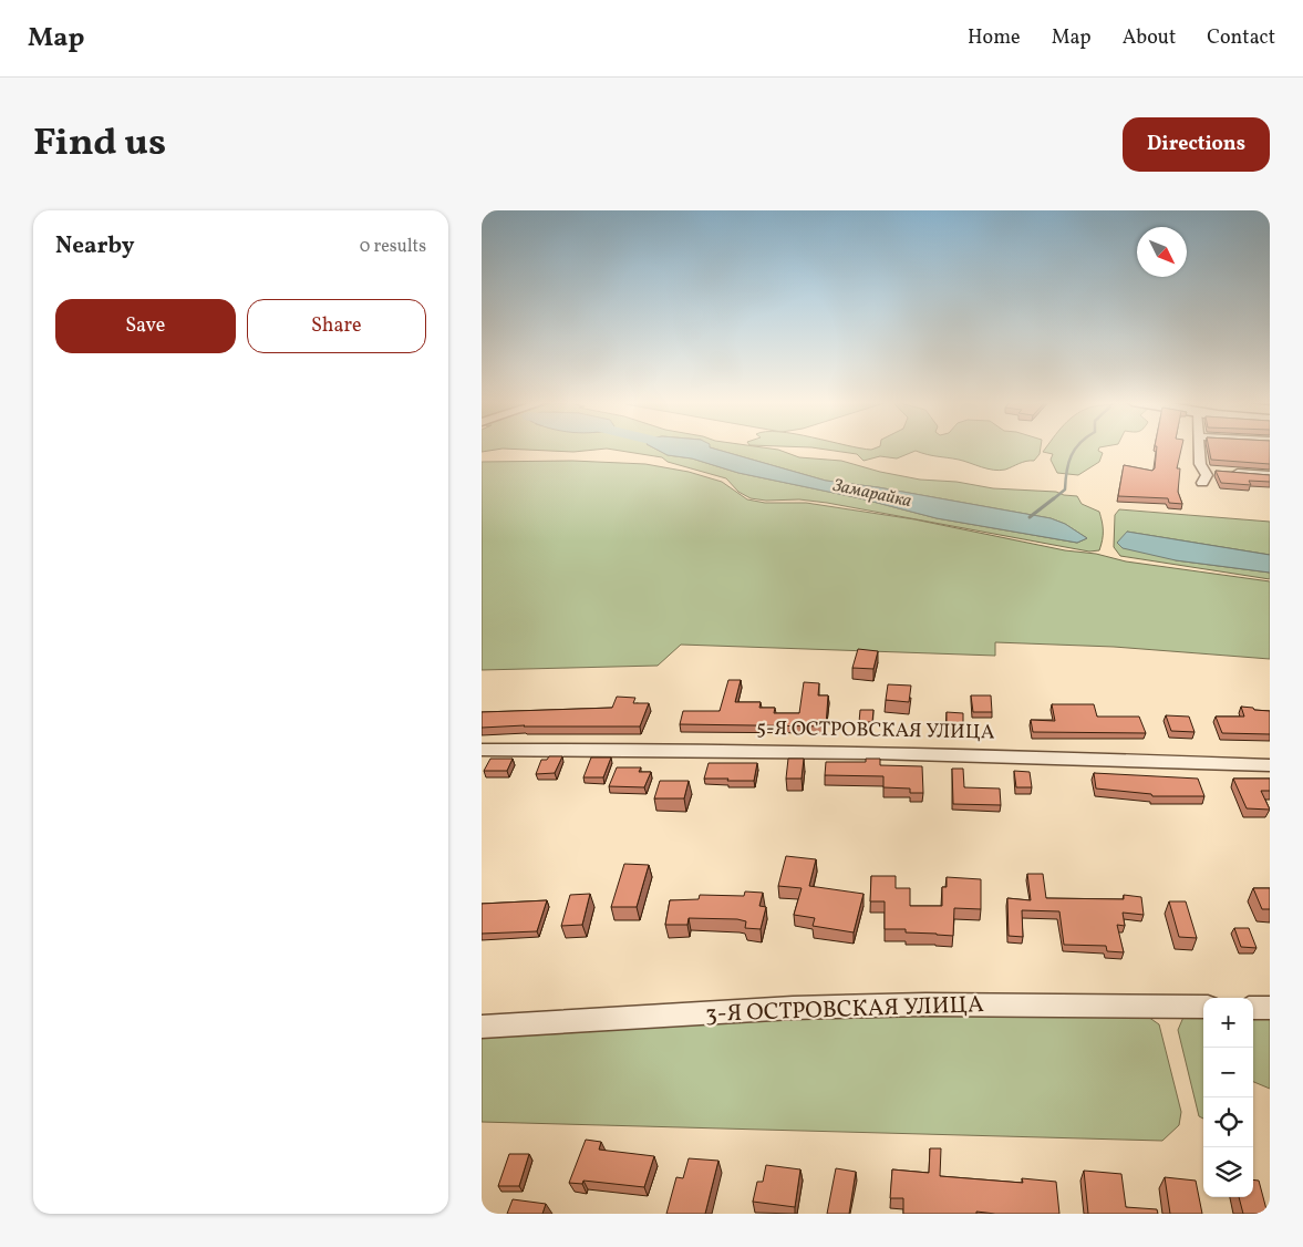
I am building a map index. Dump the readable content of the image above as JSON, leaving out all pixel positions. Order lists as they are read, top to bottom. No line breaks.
{"streets":{"street":["5-Я ОСТРОВСКАЯ УЛИЦА","3-Я ОСТРОВСКАЯ УЛИЦА"]},"water":["Замарайка"],"north":"bottom right","page":{"header":"Map","nav":["Home","Map","About","Contact"],"title":"Find us","buttons":["Directions",["Save","Share"]],"heading":["Nearby","0 results"],"map_buttons":["+","−"]}}
